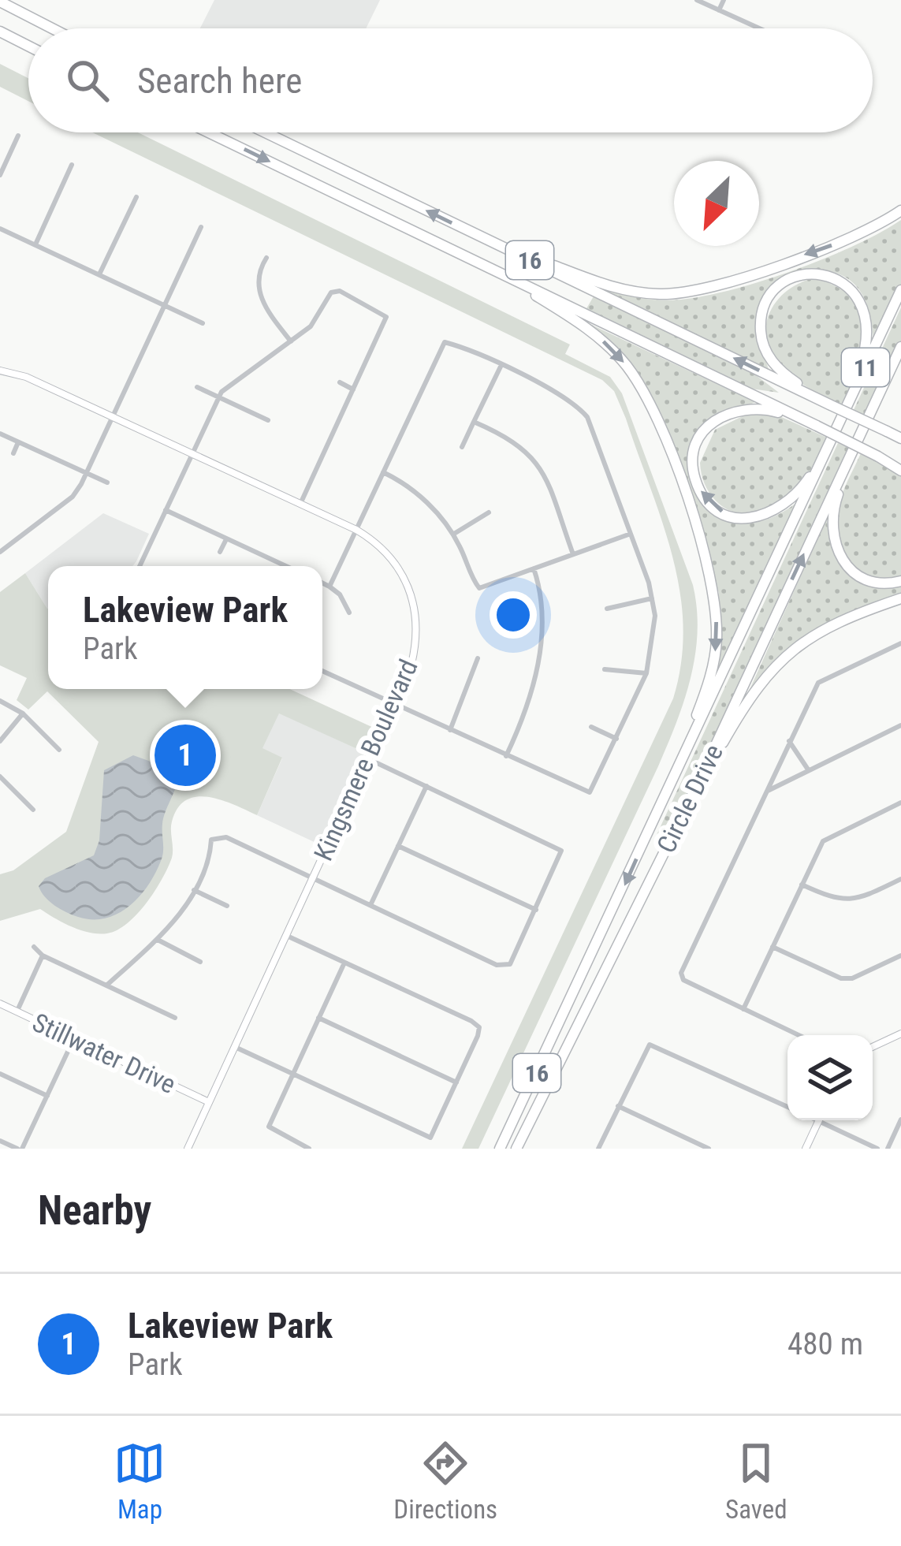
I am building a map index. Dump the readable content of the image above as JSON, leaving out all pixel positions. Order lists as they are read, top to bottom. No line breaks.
{"streets":{"highway":["16","11","Circle Drive"],"street":["Kingsmere Boulevard","Stillwater Drive"]},"crossings":[["11","Circle Drive"],["Kingsmere Boulevard","Stillwater Drive"]],"north":"bottom left","page":{"search":"Search here","popup":["Lakeview Park","Park"],"pins":"1","heading":"Nearby","list":[{"mark":"1","name":"Lakeview Park","note":"Park","value":"480 m"}],"nav":["Map","Directions","Saved"]}}
